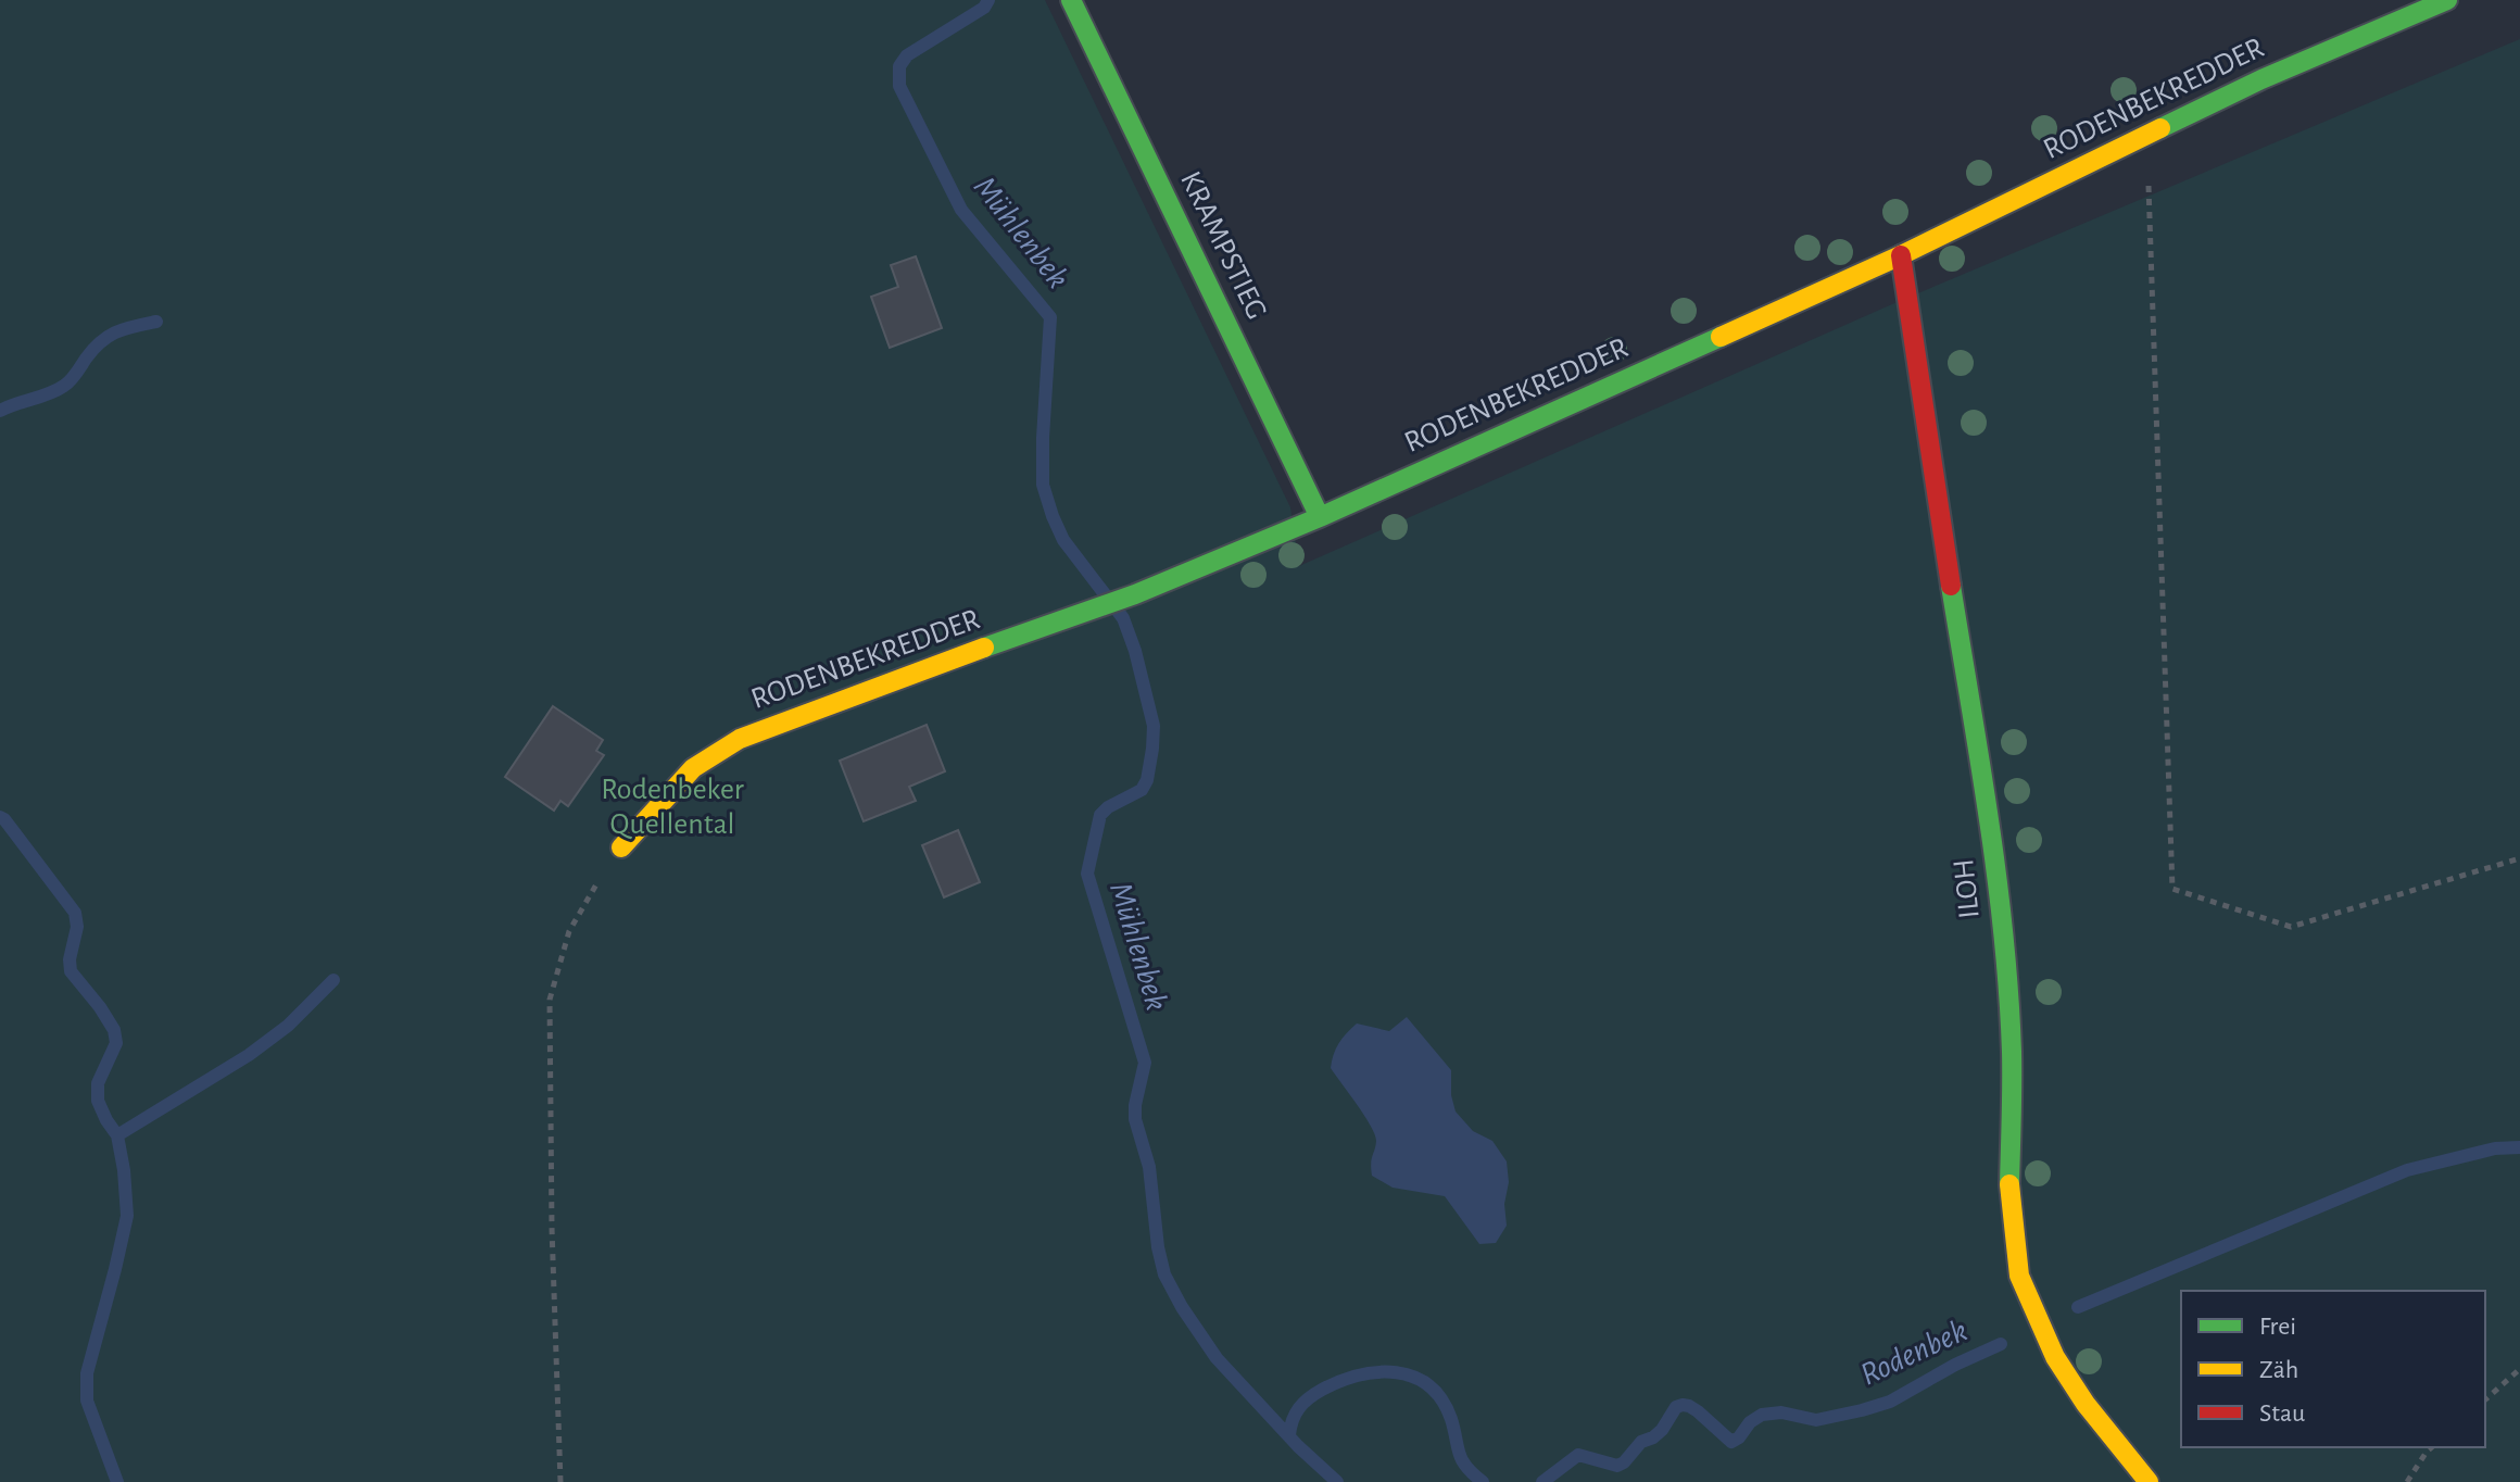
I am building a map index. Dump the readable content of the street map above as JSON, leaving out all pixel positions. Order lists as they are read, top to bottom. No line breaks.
{"streets":{"street":["RODENBEKREDDER","KRAMPSTIEG","ILOH"]},"crossings":[["RODENBEKREDDER","KRAMPSTIEG"],["RODENBEKREDDER","ILOH"]],"water":["Mühlenbek","Rodenbek"],"parks":["Rodenbeker Quellental"],"legend":["Frei","Zäh","Stau"]}
